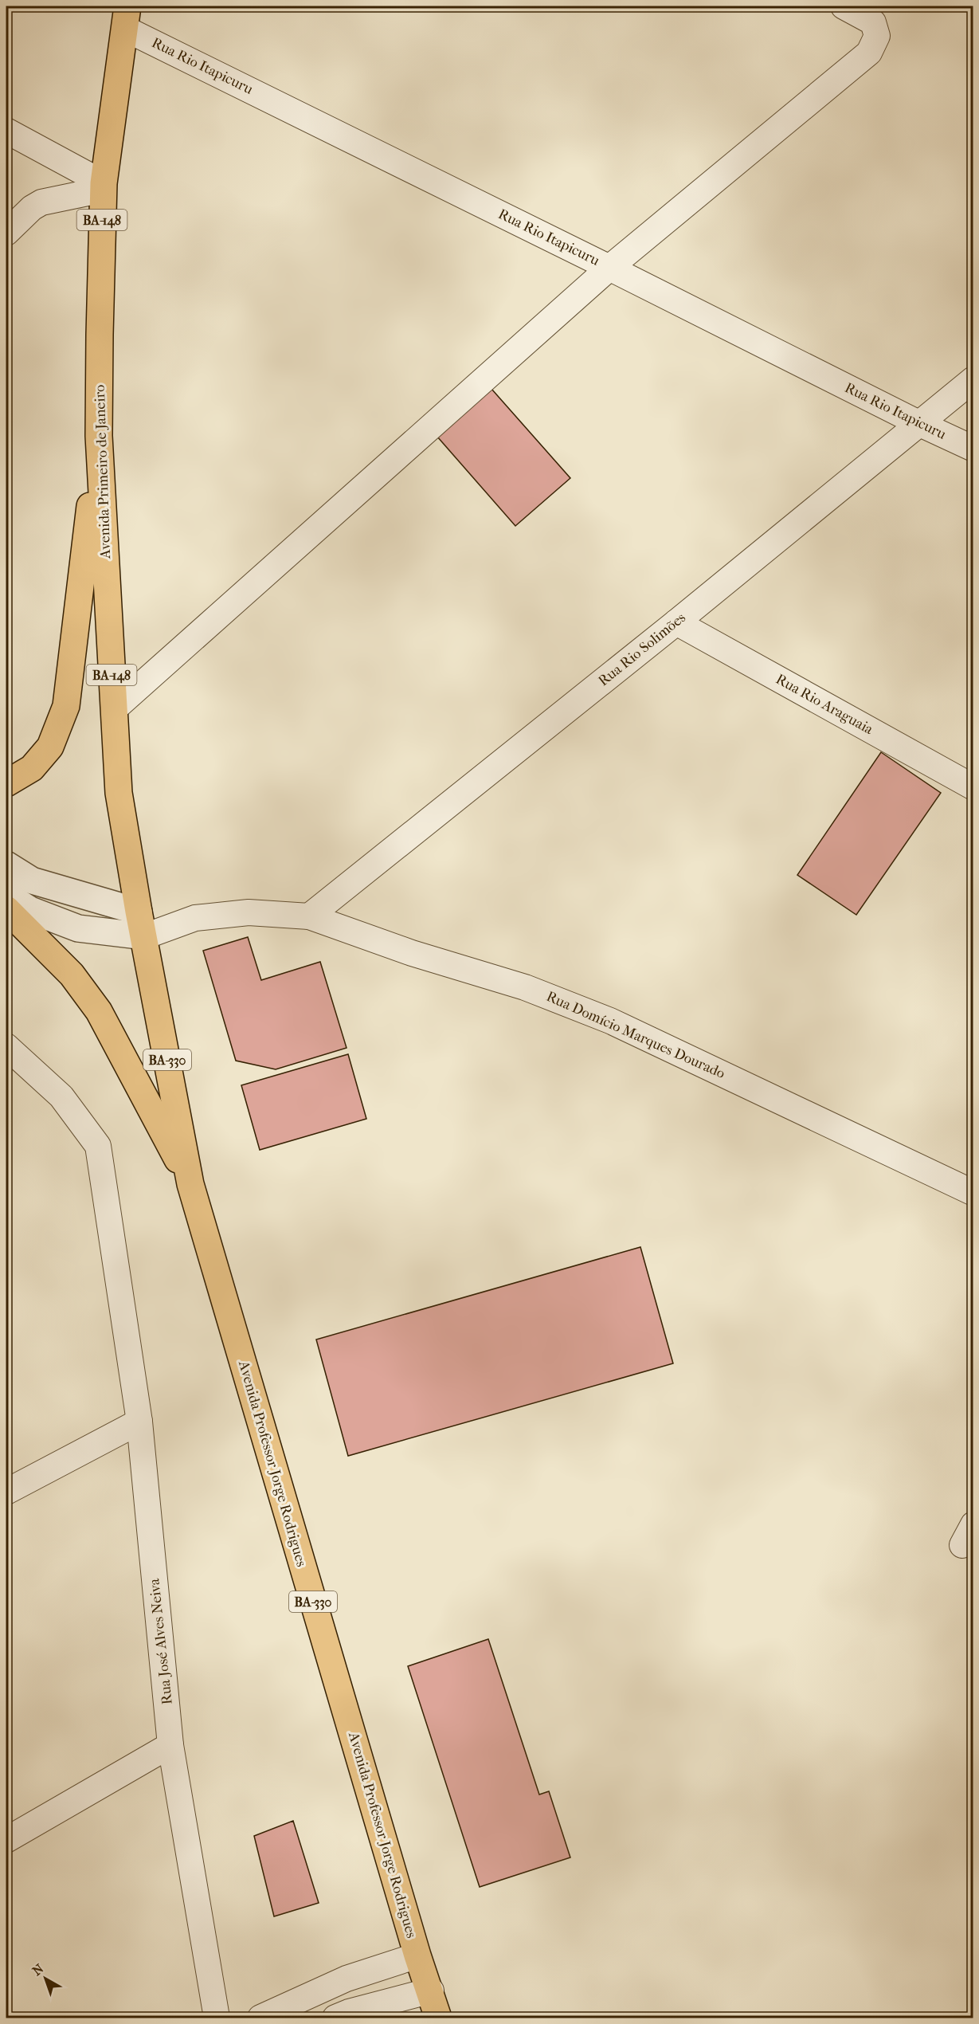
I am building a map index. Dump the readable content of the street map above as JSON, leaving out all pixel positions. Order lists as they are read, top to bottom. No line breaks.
{"streets":{"main road":["BA-148","Avenida Primeiro de Janeiro","BA-330","Avenida Professor Jorge Rodrigues"],"street":["Rua Rio Itapicuru","Rua Rio Solimões","Rua Rio Araguaia","Rua Domício Marques Dourado","Rua José Alves Neiva"]},"crossings":[["Rua Rio Itapicuru","Avenida Primeiro de Janeiro"],["Rua Rio Itapicuru","Rua Rio Solimões"],["Avenida Primeiro de Janeiro","Rua Domício Marques Dourado"],["Avenida Primeiro de Janeiro","BA-330"],["Rua Rio Solimões","Rua Rio Araguaia"],["Rua Rio Solimões","Rua Domício Marques Dourado"],["Rua Domício Marques Dourado","BA-330"],["BA-330","Avenida Professor Jorge Rodrigues"]],"north":"top left"}
